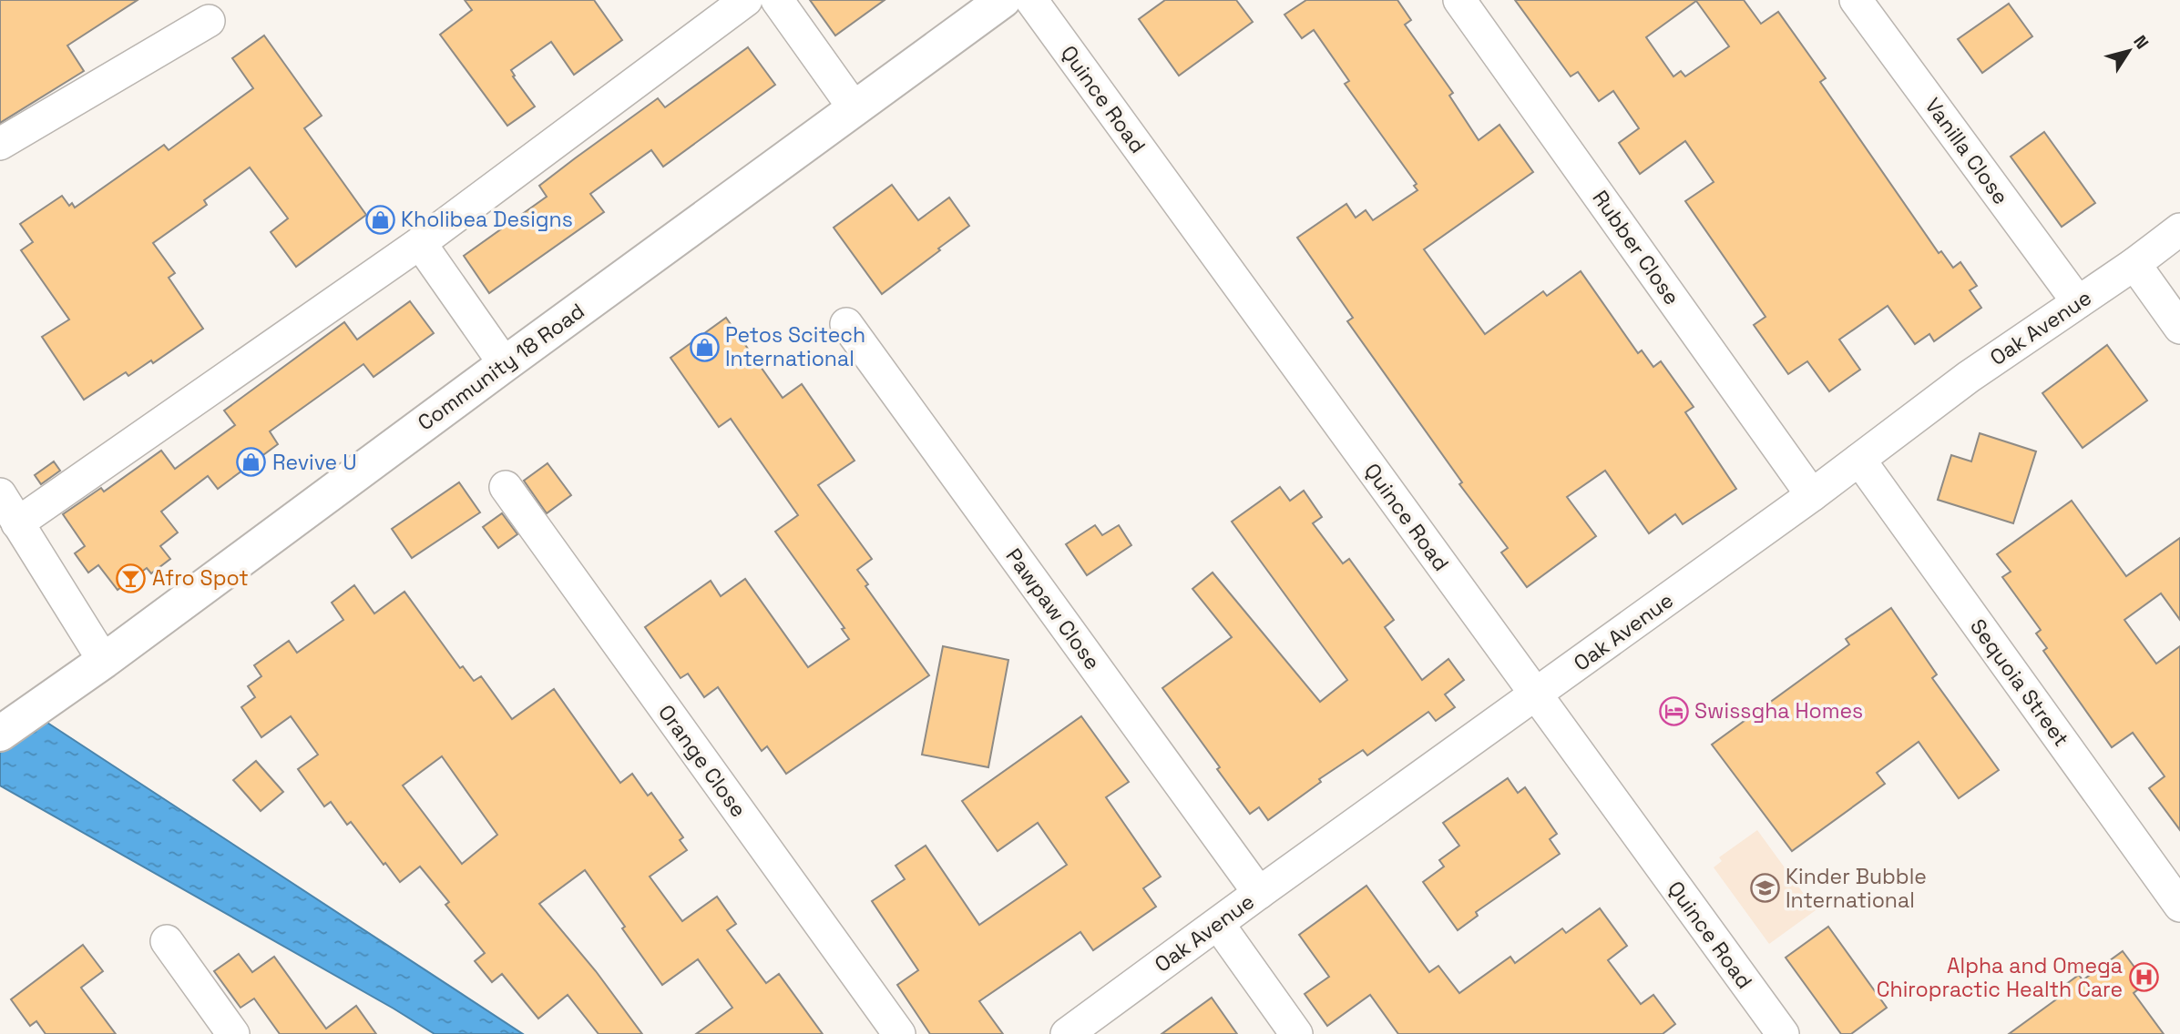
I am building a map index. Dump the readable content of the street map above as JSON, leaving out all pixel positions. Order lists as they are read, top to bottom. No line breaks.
{"streets":{"main road":["Community 18 Road"],"street":["Quince Road","Vanilla Close","Rubber Close","Oak Avenue","Pawpaw Close","Sequoia Street","Orange Close"]},"crossings":[["Quince Road","Oak Avenue"],["Vanilla Close","Oak Avenue"],["Rubber Close","Oak Avenue"],["Oak Avenue","Pawpaw Close"],["Oak Avenue","Sequoia Street"]],"places":{"shop":["Kholibea Designs","Petos Scitech International","Revive U"],"bar":["Afro Spot"],"hotel":["Swissgha Homes"],"school or university":["Kinder Bubble International"],"hospital":["Alpha and Omega Chiropractic Health Care"]},"north":"top right"}
